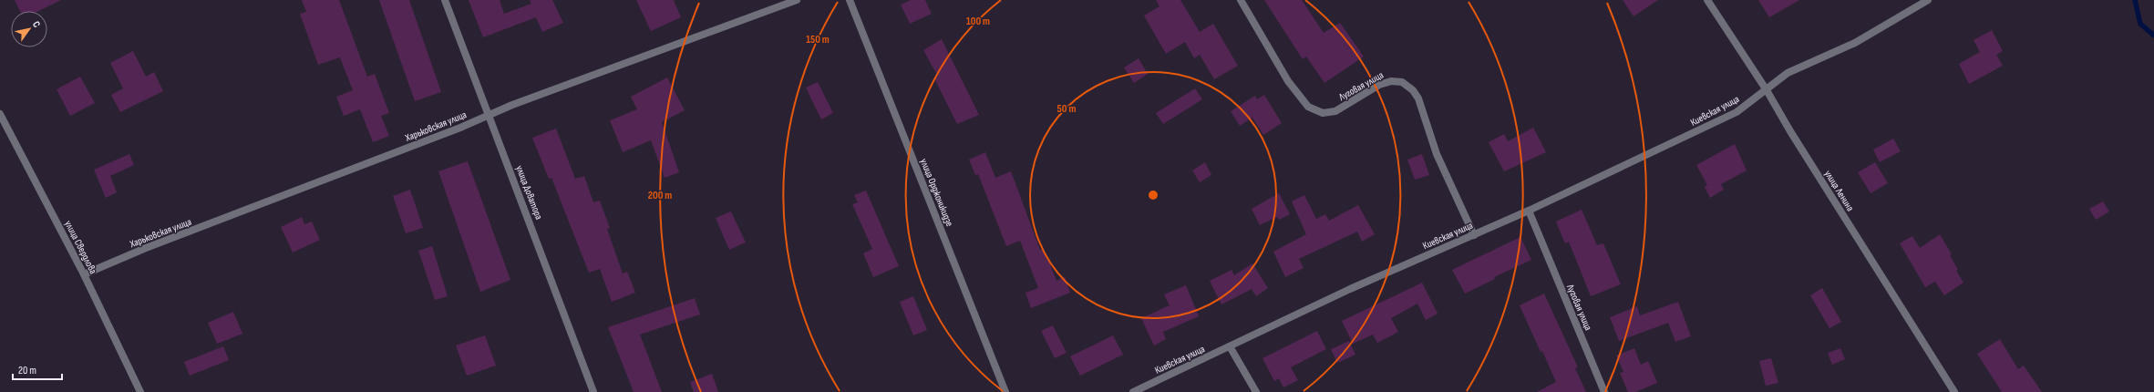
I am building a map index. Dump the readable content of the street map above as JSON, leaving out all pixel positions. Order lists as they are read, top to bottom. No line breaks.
{"streets":{"street":["Луговая улица","Киевская улица","Харьковская улица","улица Ленина","улица Доватора","улица Орджоникидзе","улица Свердлова"]},"crossings":[["Луговая улица","Киевская улица"],["Киевская улица","улица Ленина"],["Харьковская улица","улица Доватора"],["Харьковская улица","улица Свердлова"]],"scale_bar":"20 m","north":"top right","rings":["100 m","150 m","50 m","200 m"]}
